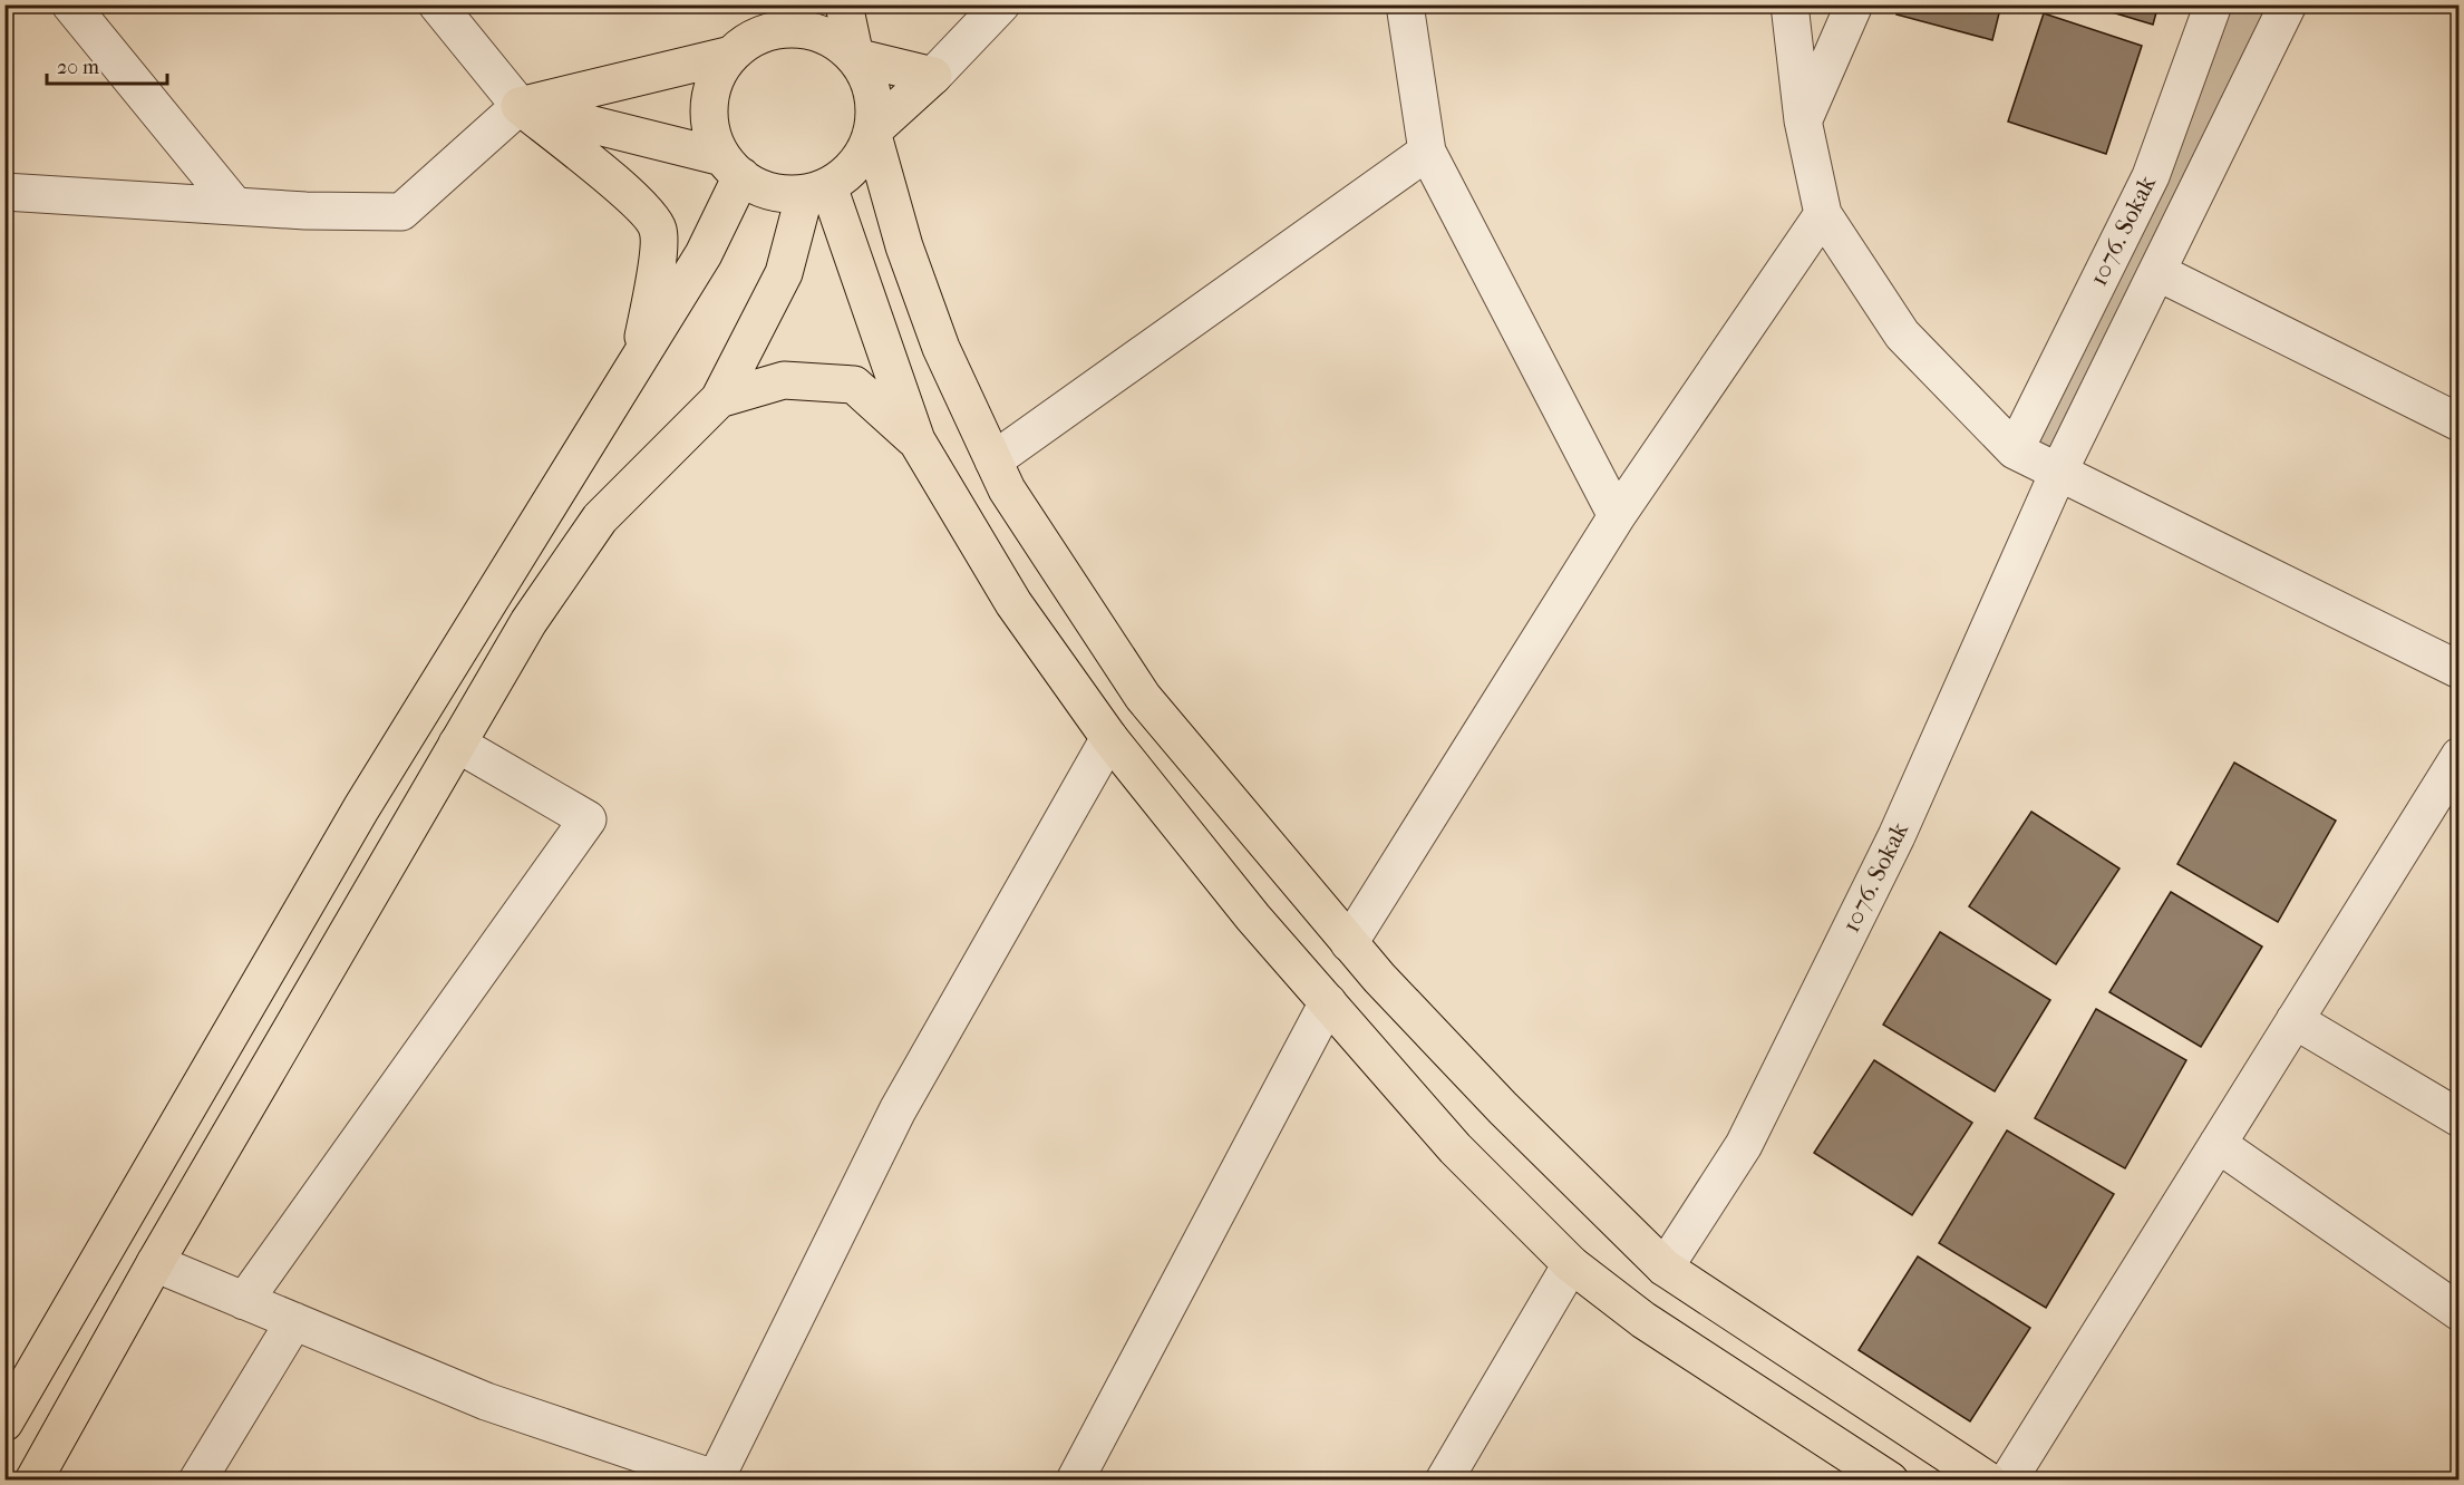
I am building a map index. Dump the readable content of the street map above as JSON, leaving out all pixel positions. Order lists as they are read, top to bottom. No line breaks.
{"streets":{"street":["1076. Sokak"]},"scale_bar":"20 m"}
